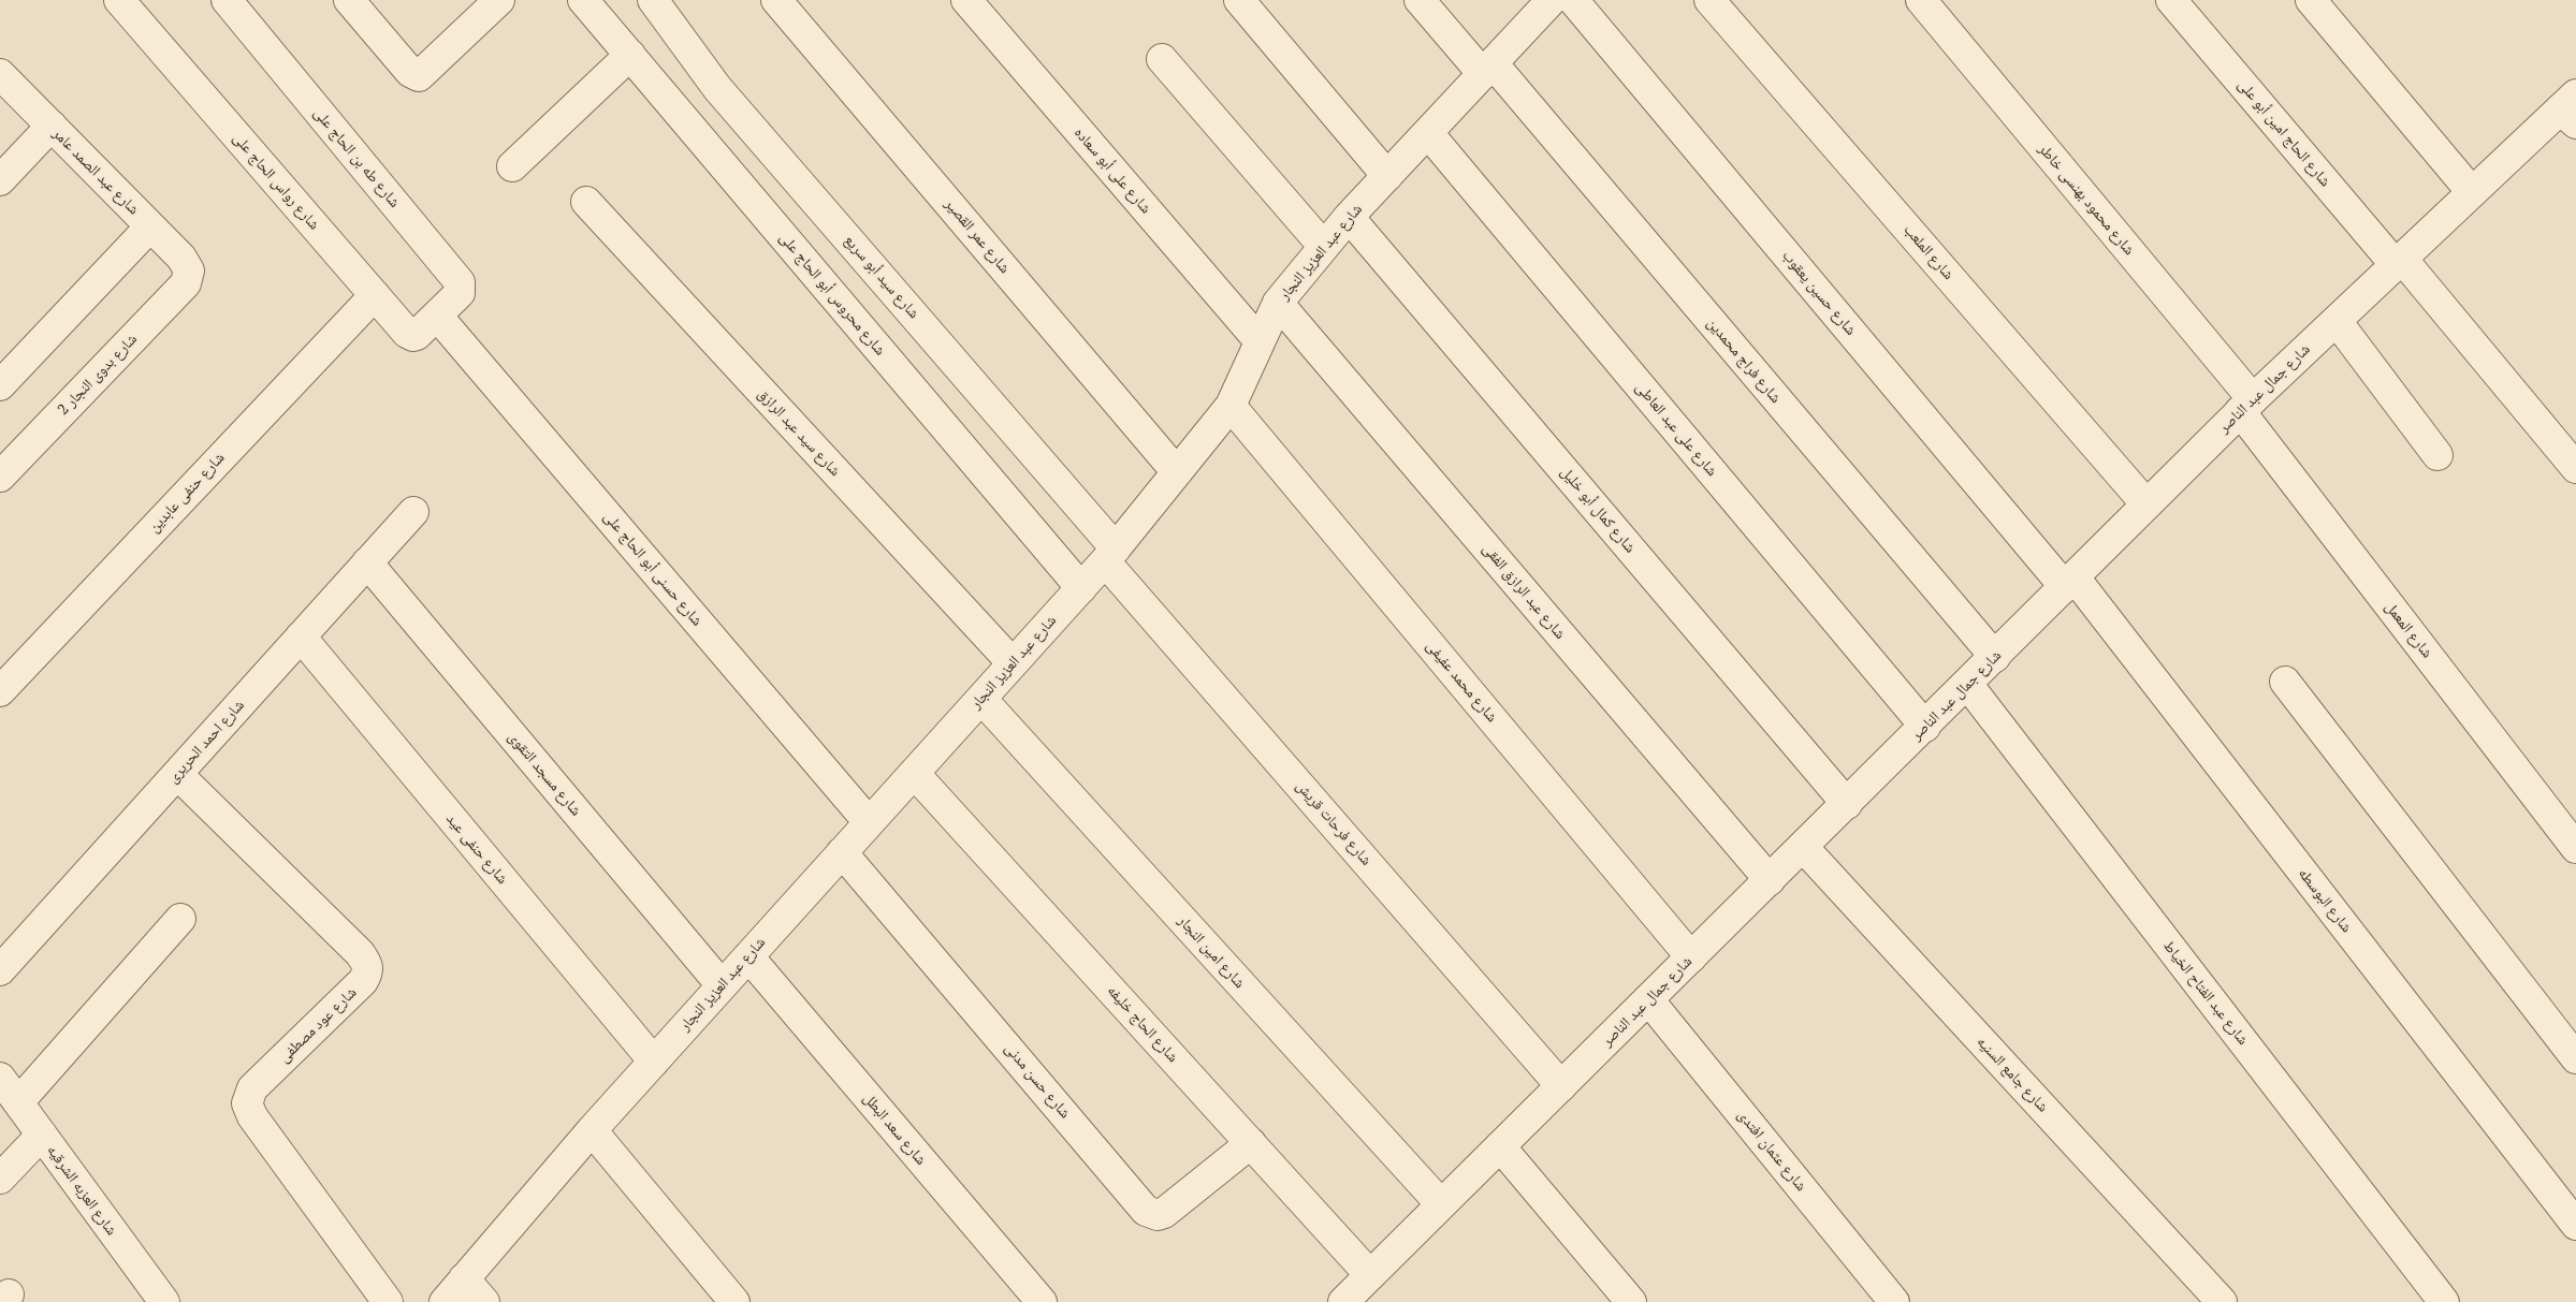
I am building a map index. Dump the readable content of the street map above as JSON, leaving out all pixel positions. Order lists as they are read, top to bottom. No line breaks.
{"streets":{"street":["شارع الحاج امين أبو على","شارع طه بن الحاج على","شارع على أبو سعاده","شارع عبد الصمد عامر","شارع رواس الحاج على","شارع محمود بهنسى خاطر","شارع عمر القصير","شارع عبد العزيز النجار","شارع الملعب","شارع سيد أبو سريع","شارع حسين يعقوب","شارع محروس أبو الحاج على","شارع فراج محمدين","شارع بدوى النجار 2","شارع جمال عبد الناصر","شارع على عبد العاطى","شارع سيد عبد الرازق","شارع حنفى عابدين","شارع كمال أبو خليل","شارع حسنى أبو الحاج على","شارع عبد الرازق الفقى","شارع المعمل","شارع محمد عفيفى","شارع احمد الحريرى","شارع مسجد التقوى","شارع فرحات قريش","شارع حنفى عيد","شارع البوسطه","شارع امين النجار","شارع عبد الفتاح الخياط","شارع الحاج خليفه","شارع عود مصطفى","شارع جامع السنيه","شارع حسن مدنى","شارع سعد البطل","شارع عثمان افتدى","شارع العزبه الشرقيه"]},"crossings":[["شارع الحاج امين أبو على","شارع جمال عبد الناصر"],["شارع طه بن الحاج على","شارع رواس الحاج على"],["شارع طه بن الحاج على","شارع حسنى أبو الحاج على"],["شارع على أبو سعاده","شارع عبد العزيز النجار"],["شارع عبد الصمد عامر","شارع بدوى النجار 2"],["شارع رواس الحاج على","شارع حنفى عابدين"],["شارع رواس الحاج على","شارع حسنى أبو الحاج على"],["شارع محمود بهنسى خاطر","شارع جمال عبد الناصر"],["شارع محمود بهنسى خاطر","شارع المعمل"],["شارع عمر القصير","شارع عبد العزيز النجار"],["شارع عبد العزيز النجار","شارع سيد أبو سريع"],["شارع عبد العزيز النجار","شارع محروس أبو الحاج على"],["شارع عبد العزيز النجار","شارع فراج محمدين"],["شارع عبد العزيز النجار","شارع على عبد العاطى"],["شارع عبد العزيز النجار","شارع سيد عبد الرازق"],["شارع عبد العزيز النجار","شارع كمال أبو خليل"],["شارع عبد العزيز النجار","شارع حسنى أبو الحاج على"],["شارع عبد العزيز النجار","شارع عبد الرازق الفقى"],["شارع عبد العزيز النجار","شارع محمد عفيفى"],["شارع عبد العزيز النجار","شارع مسجد التقوى"],["شارع عبد العزيز النجار","شارع فرحات قريش"],["شارع عبد العزيز النجار","شارع حنفى عيد"],["شارع عبد العزيز النجار","شارع امين النجار"],["شارع عبد العزيز النجار","شارع الحاج خليفه"],["شارع عبد العزيز النجار","شارع حسن مدنى"],["شارع عبد العزيز النجار","شارع سعد البطل"],["شارع الملعب","شارع جمال عبد الناصر"],["شارع سيد أبو سريع","شارع فرحات قريش"],["شارع حسين يعقوب","شارع جمال عبد الناصر"],["شارع حسين يعقوب","شارع البوسطه"],["شارع فراج محمدين","شارع جمال عبد الناصر"],["شارع جمال عبد الناصر","شارع على عبد العاطى"],["شارع جمال عبد الناصر","شارع كمال أبو خليل"],["شارع جمال عبد الناصر","شارع عبد الرازق الفقى"],["شارع جمال عبد الناصر","شارع المعمل"],["شارع جمال عبد الناصر","شارع محمد عفيفى"],["شارع جمال عبد الناصر","شارع فرحات قريش"],["شارع جمال عبد الناصر","شارع البوسطه"],["شارع جمال عبد الناصر","شارع امين النجار"],["شارع جمال عبد الناصر","شارع عبد الفتاح الخياط"],["شارع جمال عبد الناصر","شارع الحاج خليفه"],["شارع جمال عبد الناصر","شارع جامع السنيه"],["شارع جمال عبد الناصر","شارع عثمان افتدى"],["شارع احمد الحريرى","شارع مسجد التقوى"],["شارع احمد الحريرى","شارع حنفى عيد"],["شارع احمد الحريرى","شارع عود مصطفى"],["شارع الحاج خليفه","شارع حسن مدنى"]]}
